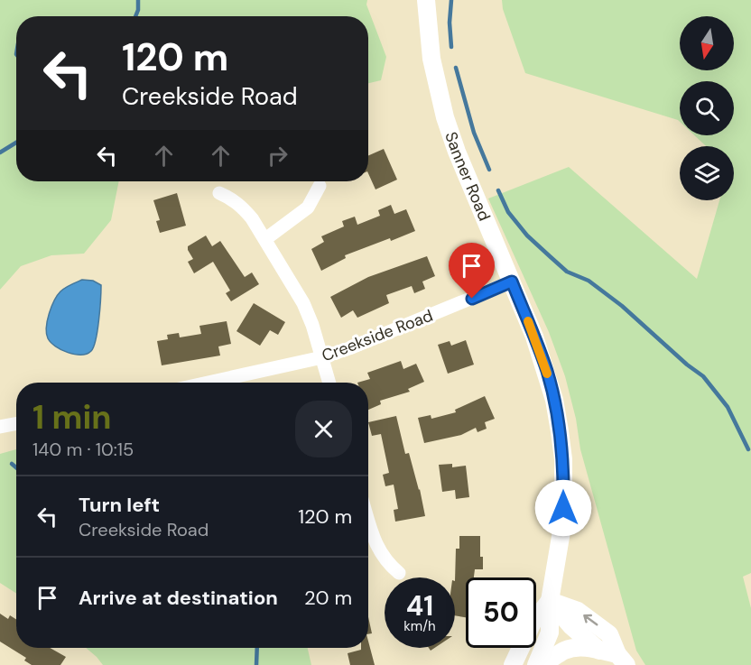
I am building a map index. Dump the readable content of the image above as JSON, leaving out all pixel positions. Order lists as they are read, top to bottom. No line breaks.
{"streets":{"main road":["Sanner Road"],"street":["Creekside Road"]},"crossings":[["Sanner Road","Creekside Road"]],"north":"bottom","page":{"turn":["120 m","Creekside Road"],"heading":["1 min","140 m · 10:15"],"list":[{"name":"Turn left","note":"Creekside Road","value":"120 m"},{"name":"Arrive at destination","value":"20 m"}],"speed":"41 km/h","limit":"50"}}
